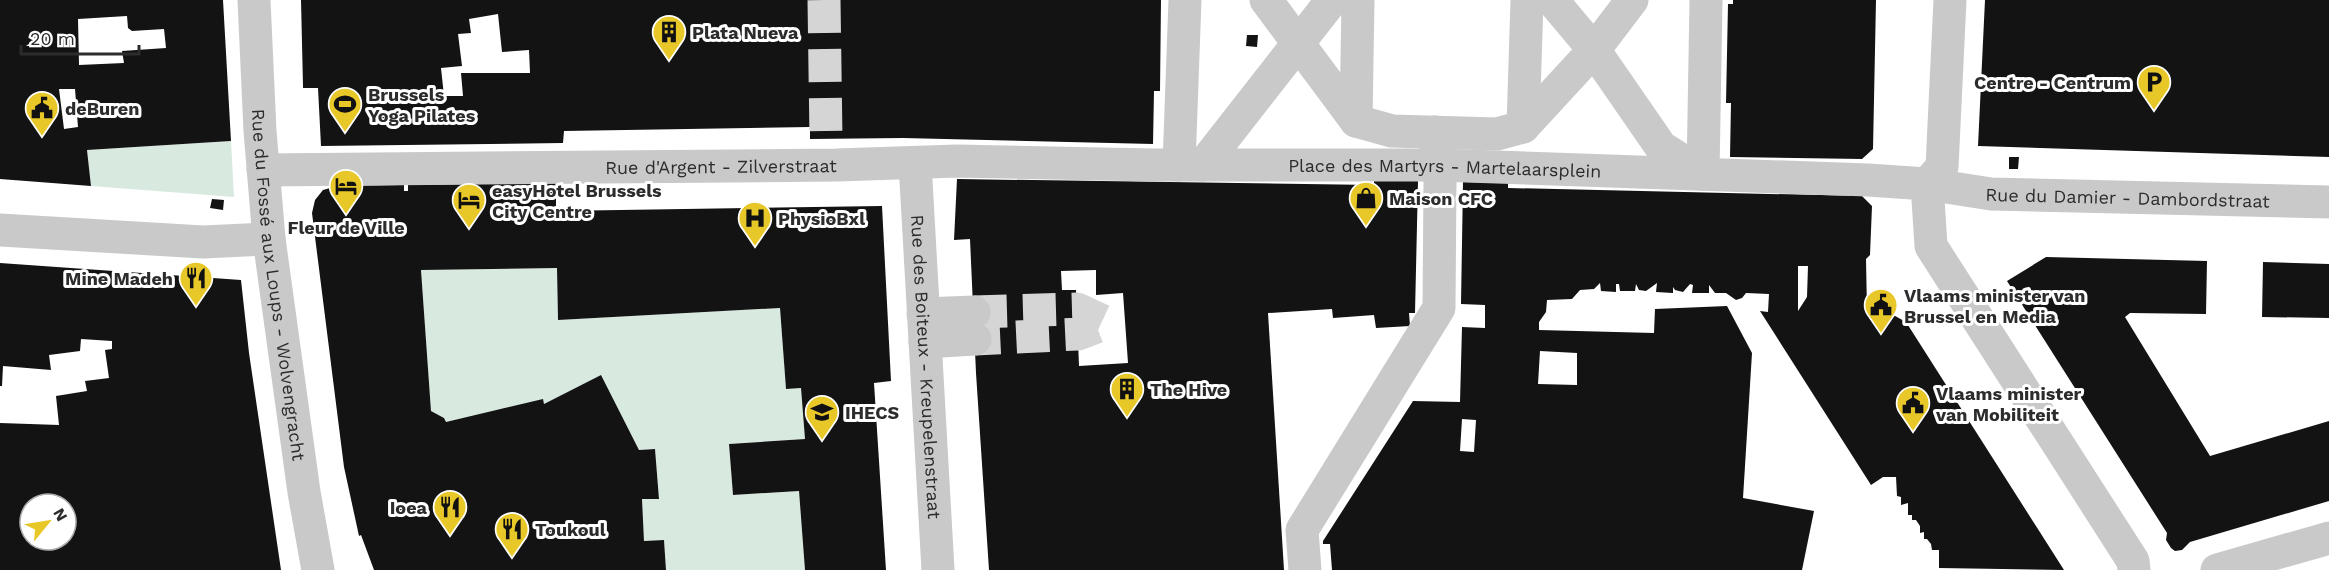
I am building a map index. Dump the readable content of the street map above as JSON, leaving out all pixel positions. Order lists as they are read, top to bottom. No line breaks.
{"streets":{"street":["Rue d'Argent - Zilverstraat","Place des Martyrs - Martelaarsplein","Rue du Damier - Dambordstraat","Rue du Fossé aux Loups - Wolvengracht","Rue des Boiteux - Kreupelenstraat"]},"crossings":[["Rue d'Argent - Zilverstraat","Place des Martyrs - Martelaarsplein"],["Rue d'Argent - Zilverstraat","Rue du Fossé aux Loups - Wolvengracht"],["Rue d'Argent - Zilverstraat","Rue des Boiteux - Kreupelenstraat"],["Place des Martyrs - Martelaarsplein","Rue du Damier - Dambordstraat"]],"places":{"building":["Plata Nueva","The Hive"],"parking":["Centre - Centrum"],"sports":["Brussels Yoga Pilates"],"public building":["deBuren","Vlaams minister van Brussel en Media","Vlaams minister van Mobiliteit"],"hotel":["Fleur de Ville","easyHotel Brussels City Centre"],"shop":["Maison CFC"],"hospital":["PhysioBxl"],"restaurant":["Mine Madeh","Ioea","Toukoul"],"school or university":["IHECS"]},"scale_bar":"20 m","north":"top right"}
